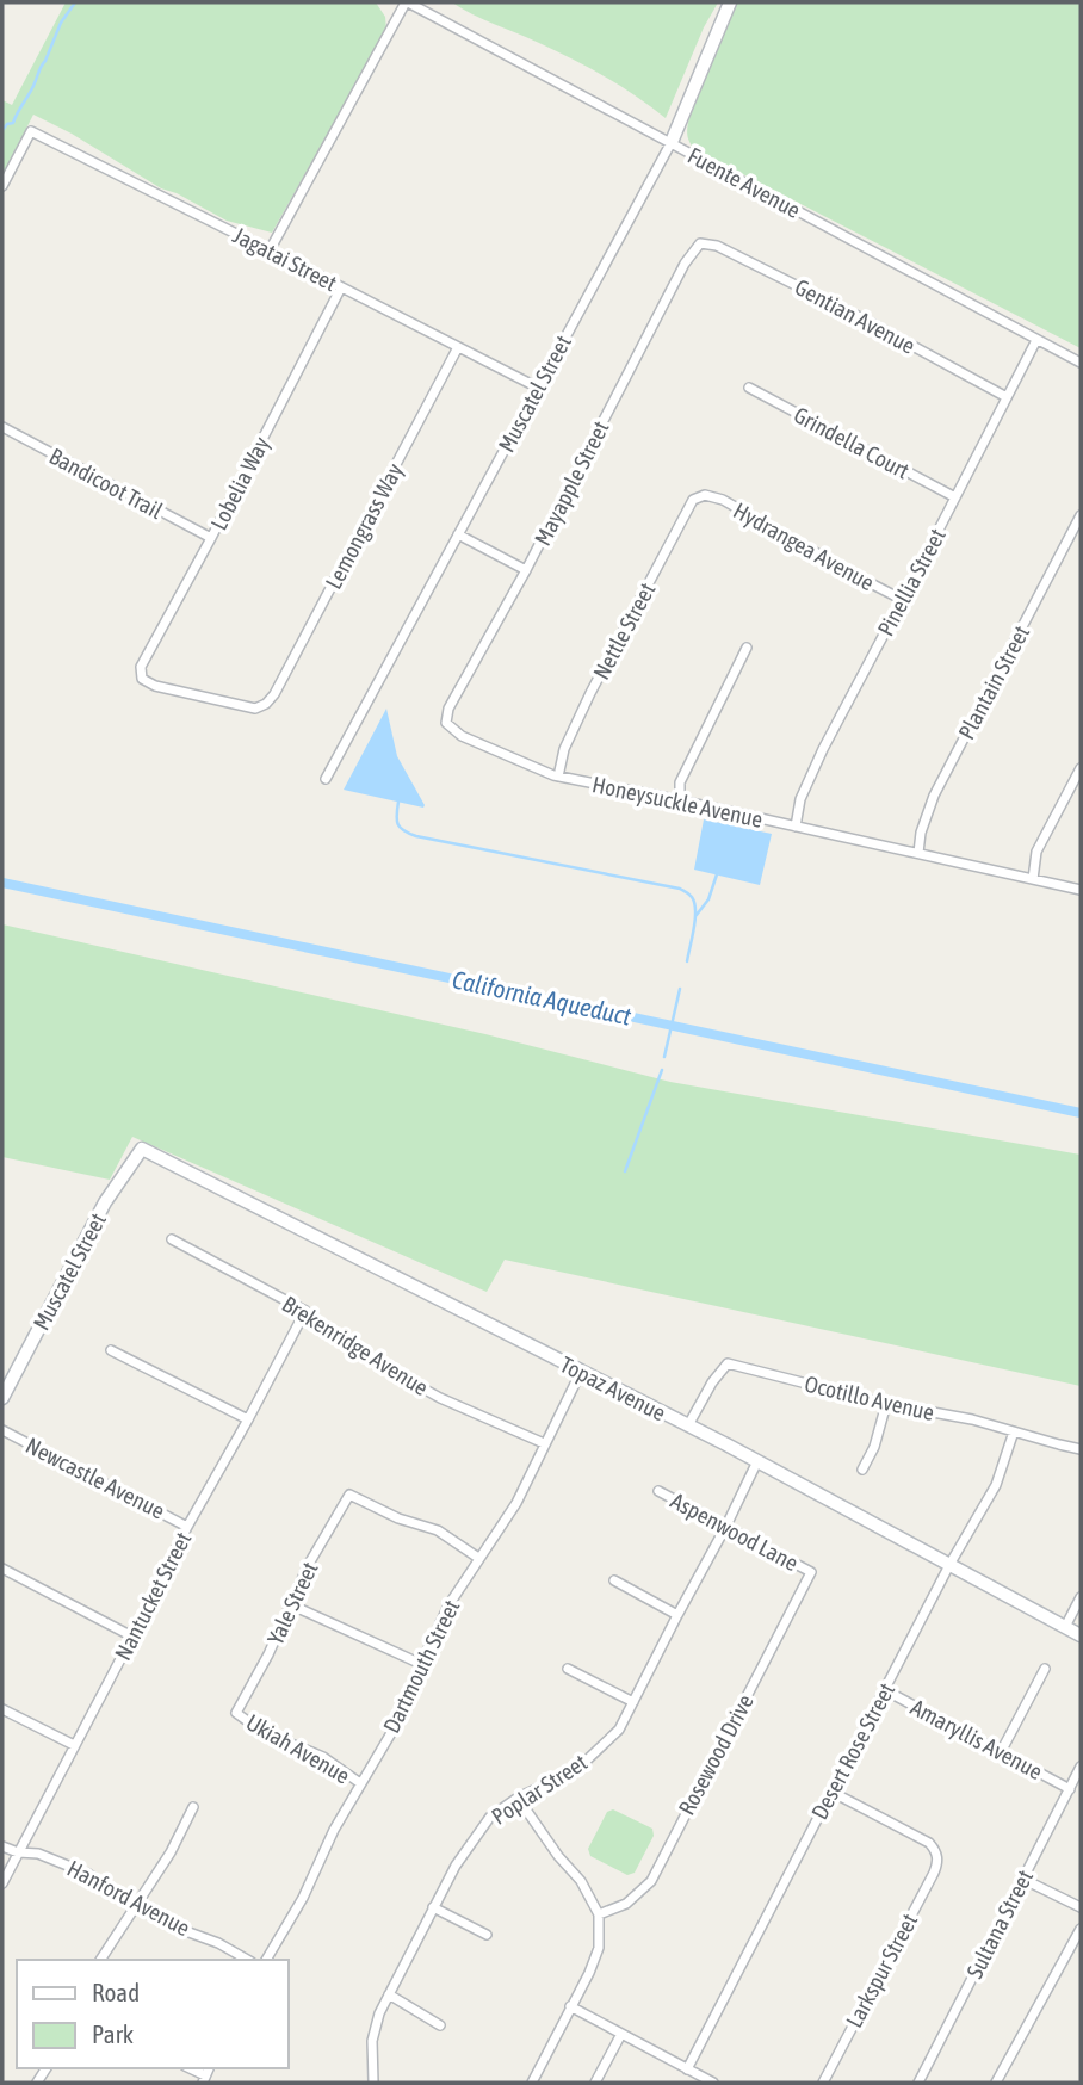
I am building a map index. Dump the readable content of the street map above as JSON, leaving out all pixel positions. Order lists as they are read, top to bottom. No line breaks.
{"streets":{"street":["Fuente Avenue","Jagatai Street","Gentian Avenue","Muscatel Street","Grindella Court","Bandicoot Trail","Lobelia Way","Mayapple Street","Lemongrass Way","Hydrangea Avenue","Pinellia Street","Nettle Street","Plantain Street","Honeysuckle Avenue","Brekenridge Avenue","Topaz Avenue","Ocotillo Avenue","Newcastle Avenue","Aspenwood Lane","Nantucket Street","Yale Street","Dartmouth Street","Amaryllis Avenue","Ukiah Avenue","Desert Rose Street","Rosewood Drive","Poplar Street","Hanford Avenue","Sultana Street","Larkspur Street"]},"crossings":[["Fuente Avenue","Muscatel Street"],["Fuente Avenue","Pinellia Street"],["Jagatai Street","Muscatel Street"],["Jagatai Street","Lobelia Way"],["Jagatai Street","Lemongrass Way"],["Gentian Avenue","Mayapple Street"],["Gentian Avenue","Pinellia Street"],["Muscatel Street","Topaz Avenue"],["Grindella Court","Pinellia Street"],["Bandicoot Trail","Lobelia Way"],["Lobelia Way","Lemongrass Way"],["Mayapple Street","Honeysuckle Avenue"],["Hydrangea Avenue","Pinellia Street"],["Hydrangea Avenue","Nettle Street"],["Pinellia Street","Honeysuckle Avenue"],["Nettle Street","Honeysuckle Avenue"],["Plantain Street","Honeysuckle Avenue"],["Brekenridge Avenue","Nantucket Street"],["Brekenridge Avenue","Dartmouth Street"],["Topaz Avenue","Ocotillo Avenue"],["Topaz Avenue","Dartmouth Street"],["Topaz Avenue","Desert Rose Street"],["Topaz Avenue","Poplar Street"],["Ocotillo Avenue","Desert Rose Street"],["Newcastle Avenue","Nantucket Street"],["Aspenwood Lane","Rosewood Drive"],["Aspenwood Lane","Poplar Street"],["Nantucket Street","Hanford Avenue"],["Yale Street","Dartmouth Street"],["Yale Street","Ukiah Avenue"],["Dartmouth Street","Ukiah Avenue"],["Amaryllis Avenue","Desert Rose Street"],["Amaryllis Avenue","Sultana Street"],["Desert Rose Street","Larkspur Street"]],"water":["California Aqueduct"],"legend":["Road","Park"]}
